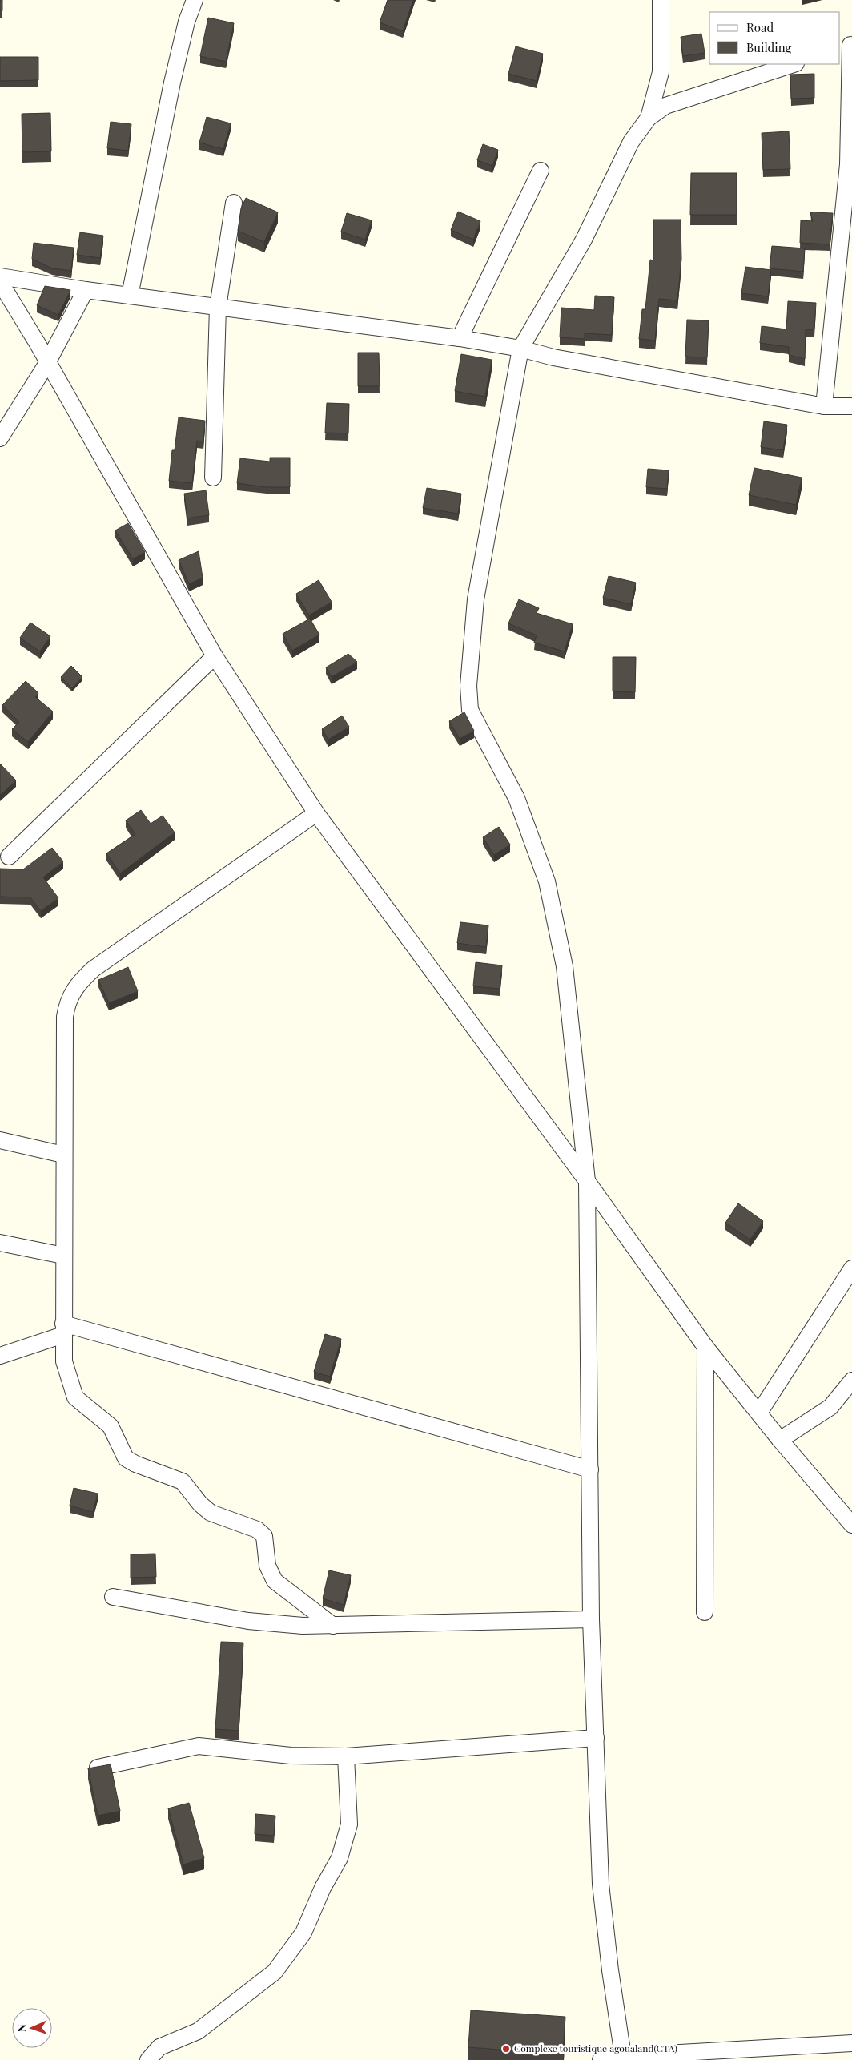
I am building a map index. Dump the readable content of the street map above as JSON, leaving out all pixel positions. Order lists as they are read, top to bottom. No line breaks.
{"places":["Complexe touristique agoualand(CTA)"],"legend":["Road","Building"],"north":"left"}
